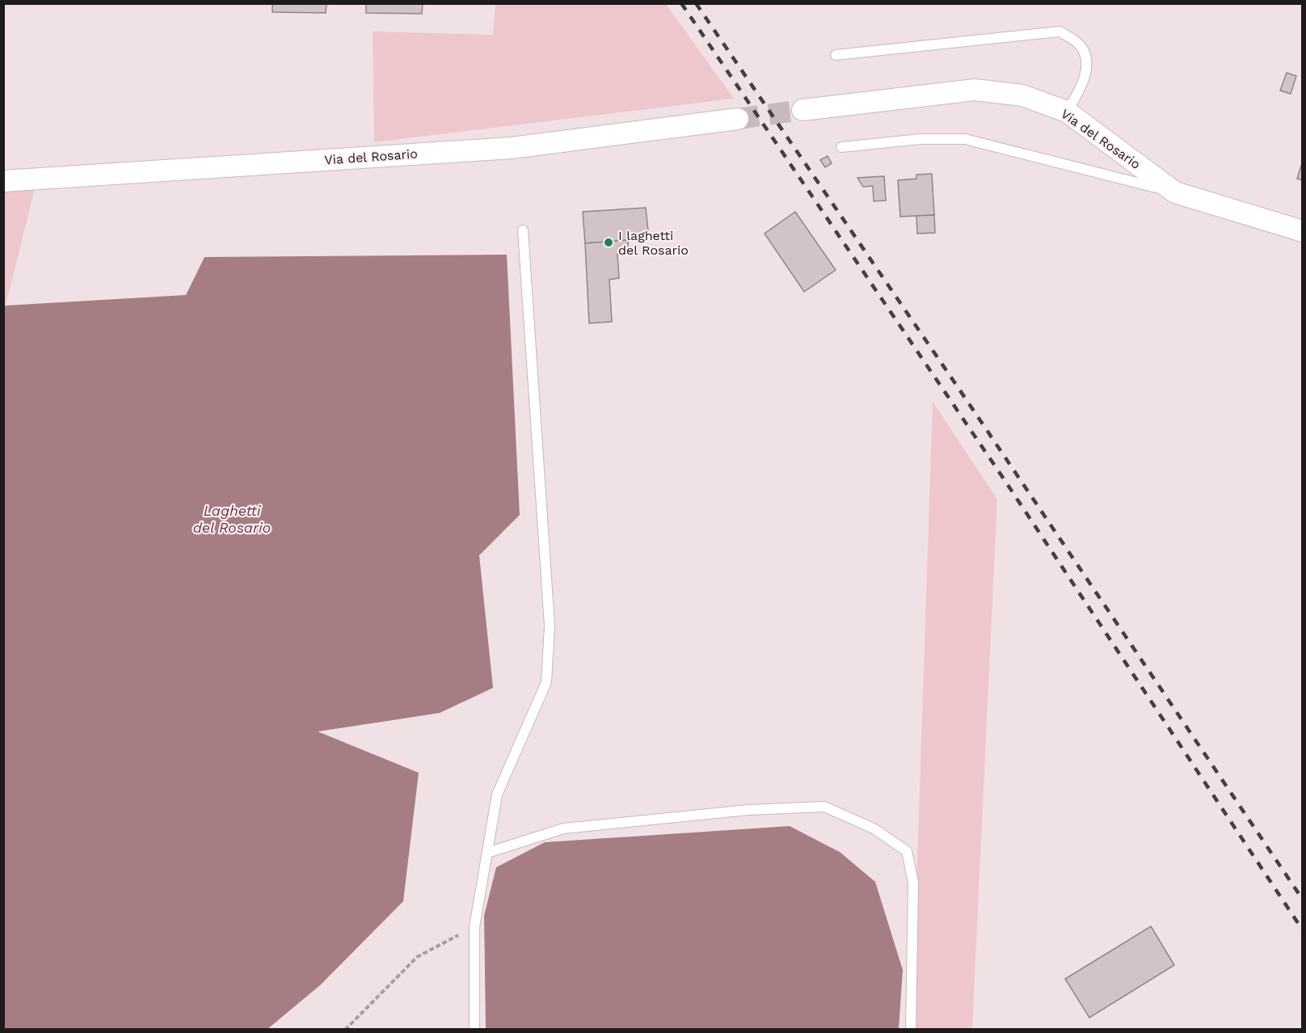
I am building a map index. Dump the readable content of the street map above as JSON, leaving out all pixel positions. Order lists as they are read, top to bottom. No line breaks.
{"streets":{"street":["Via del Rosario"]},"water":["Laghetti del Rosario"],"places":["I laghetti del Rosario"]}
